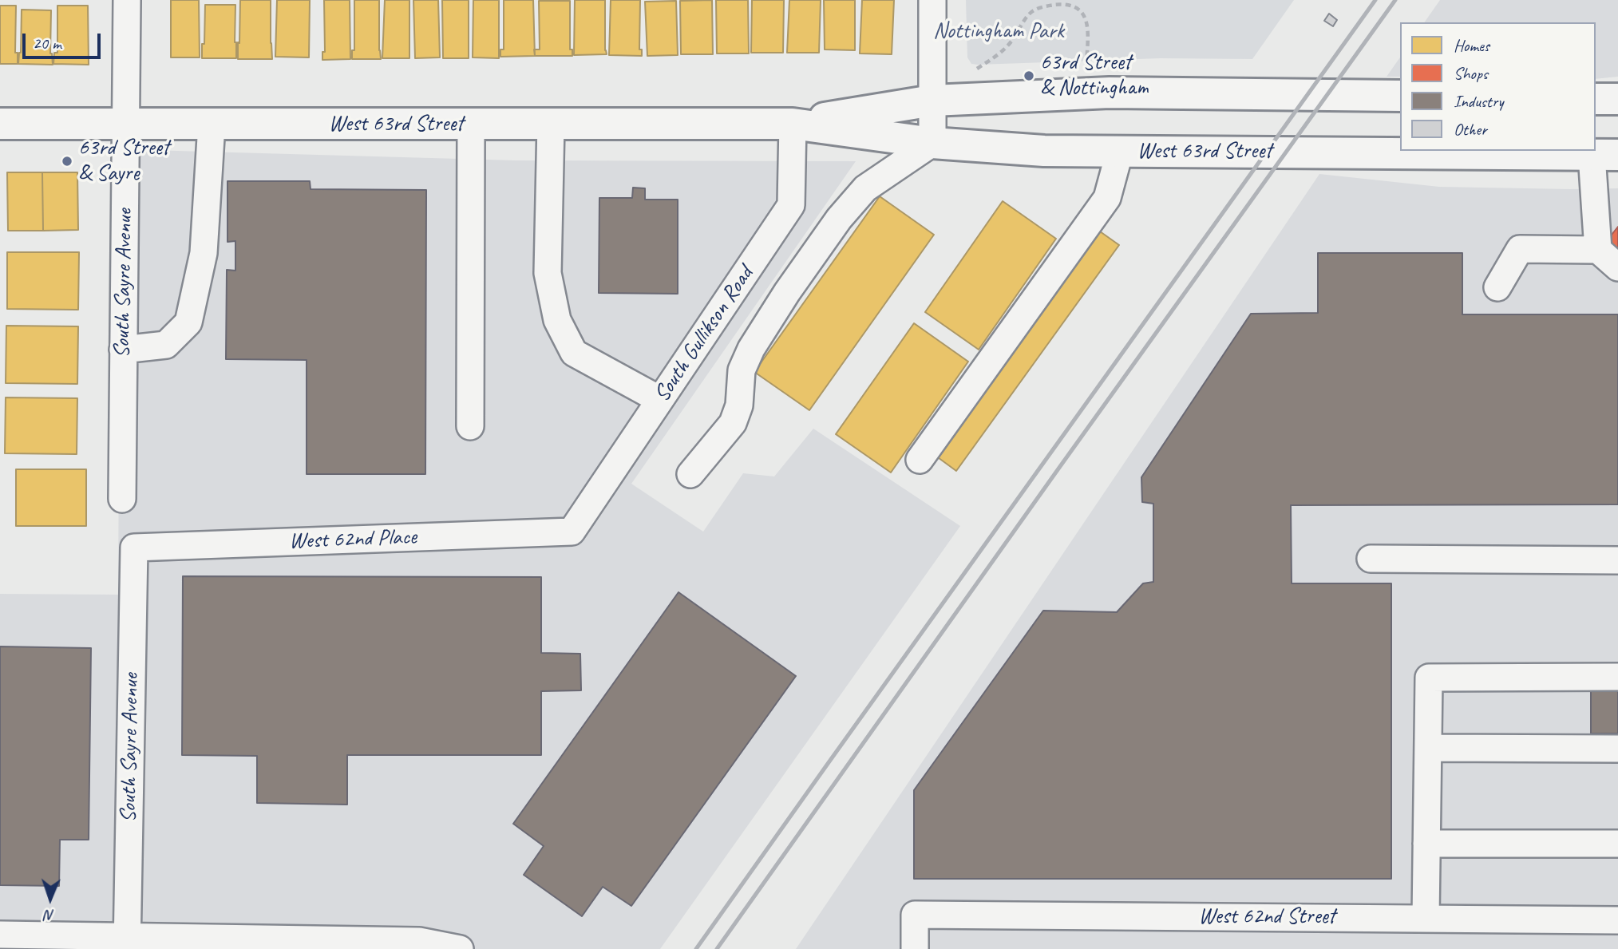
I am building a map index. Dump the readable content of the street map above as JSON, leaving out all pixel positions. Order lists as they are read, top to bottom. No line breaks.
{"streets":{"main road":["West 63rd Street"],"street":["South Sayre Avenue","South Gullikson Road","West 62nd Place","West 62nd Street"]},"crossings":[["West 63rd Street","South Sayre Avenue"],["West 63rd Street","South Gullikson Road"],["South Sayre Avenue","West 62nd Place"],["South Gullikson Road","West 62nd Place"]],"parks":["Nottingham Park"],"places":["63rd Street & Nottingham","63rd Street & Sayre"],"legend":["Homes","Shops","Industry","Other"],"scale_bar":"20 m","north":"bottom"}
